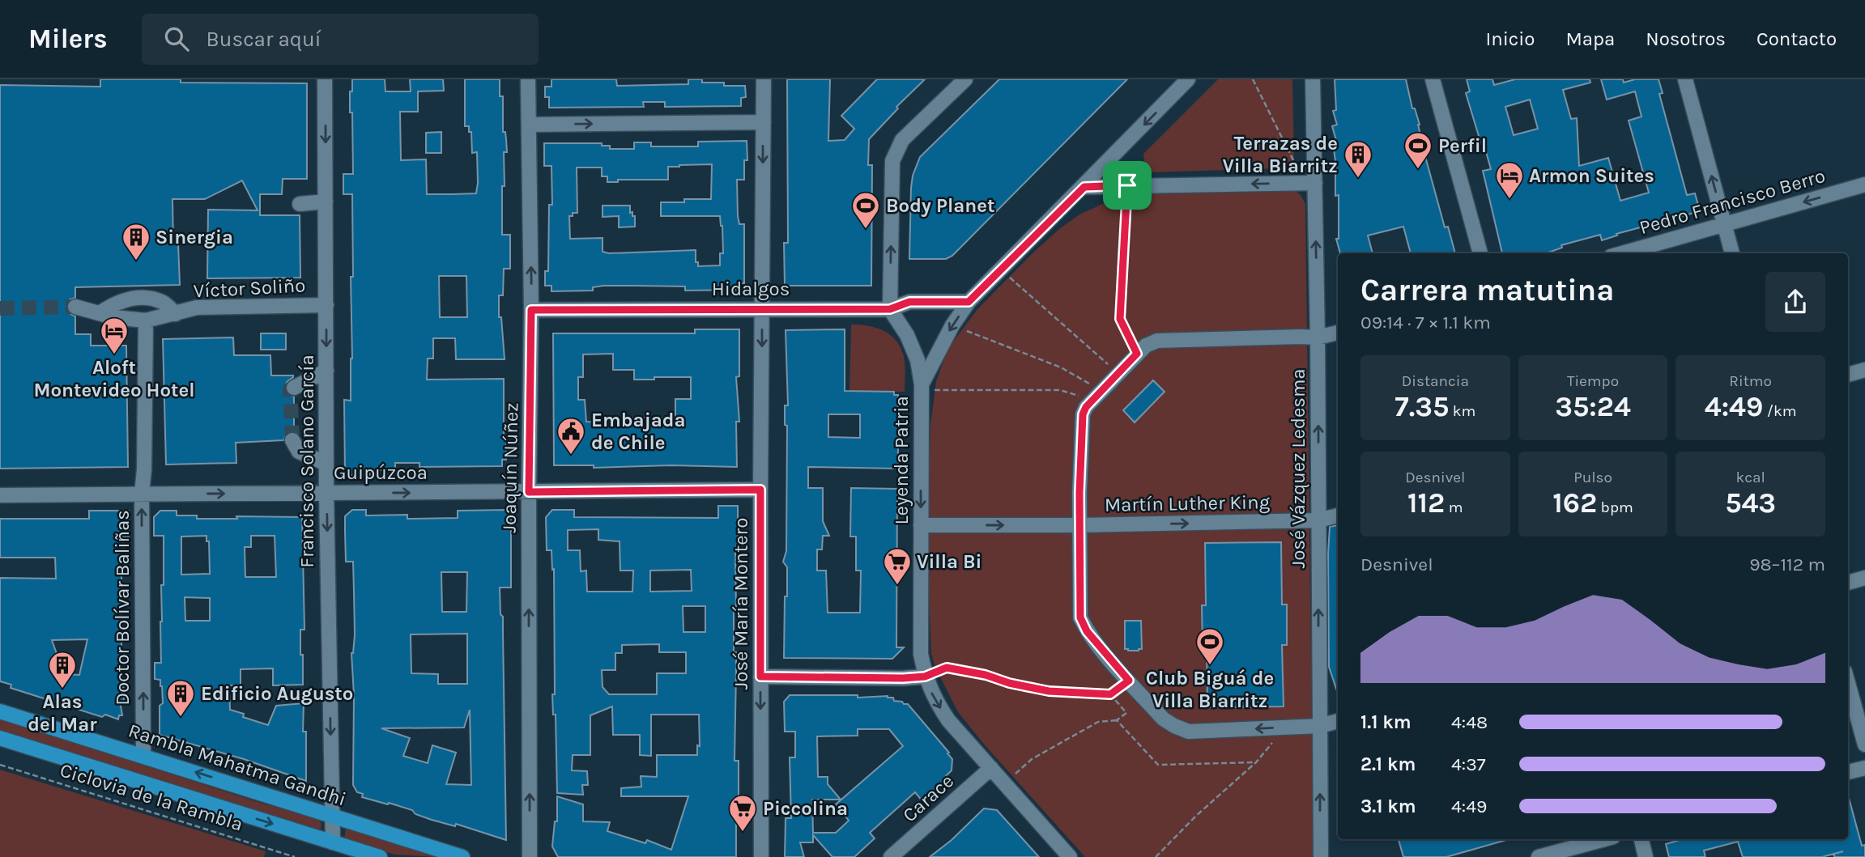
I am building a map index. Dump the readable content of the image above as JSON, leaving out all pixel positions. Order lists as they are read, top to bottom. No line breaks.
{"streets":{"main road":["Rambla Mahatma Gandhi"],"street":["Pedro Francisco Berro","Víctor Soliño","Hidalgos","Leyenda Patria","Francisco Solano García","Joaquín Núñez","José Vázquez Ledesma","Guipúzcoa","Martín Luther King","José María Montero","Doctor Bolívar Baliñas","Carace"],"path":["Ciclovia de la Rambla"]},"crossings":[["Víctor Soliño","Francisco Solano García"],["Víctor Soliño","Doctor Bolívar Baliñas"],["Hidalgos","Leyenda Patria"],["Hidalgos","Joaquín Núñez"],["Hidalgos","José María Montero"],["Leyenda Patria","Martín Luther King"],["Leyenda Patria","Carace"],["Francisco Solano García","Guipúzcoa"],["Francisco Solano García","Rambla Mahatma Gandhi"],["Joaquín Núñez","Guipúzcoa"],["José Vázquez Ledesma","Martín Luther King"],["Guipúzcoa","José María Montero"],["Guipúzcoa","Doctor Bolívar Baliñas"],["Doctor Bolívar Baliñas","Rambla Mahatma Gandhi"]],"one_way":["Pedro Francisco Berro","Leyenda Patria","Francisco Solano García","Joaquín Núñez","José Vázquez Ledesma","Guipúzcoa","Martín Luther King","José María Montero","Doctor Bolívar Baliñas"],"places":{"sports":["Perfil","Body Planet","Club Biguá de Villa Biarritz"],"building":["Terrazas de Villa Biarritz","Sinergia","Alas del Mar","Edificio Augusto"],"hotel":["Armon Suites","Aloft Montevideo Hotel"],"public building":["Embajada de Chile"],"supermarket":["Villa Bi","Piccolina"]},"page":{"header":"Milers","search":"Buscar aquí","nav":["Inicio","Mapa","Nosotros","Contacto"],"heading":["Carrera matutina","09:14 · 7 × 1.1 km"],"stats":[["Distancia","7.35 km"],["Tiempo","35:24"],["Ritmo","4:49 /km"],["Desnivel","112 m"],["Pulso","162 bpm"],["kcal","543"]],"chart":["Desnivel","98–112 m"],"list":[{"name":"1.1 km","note":"4:48"},{"name":"2.1 km","note":"4:37"},{"name":"3.1 km","note":"4:49"}]}}
